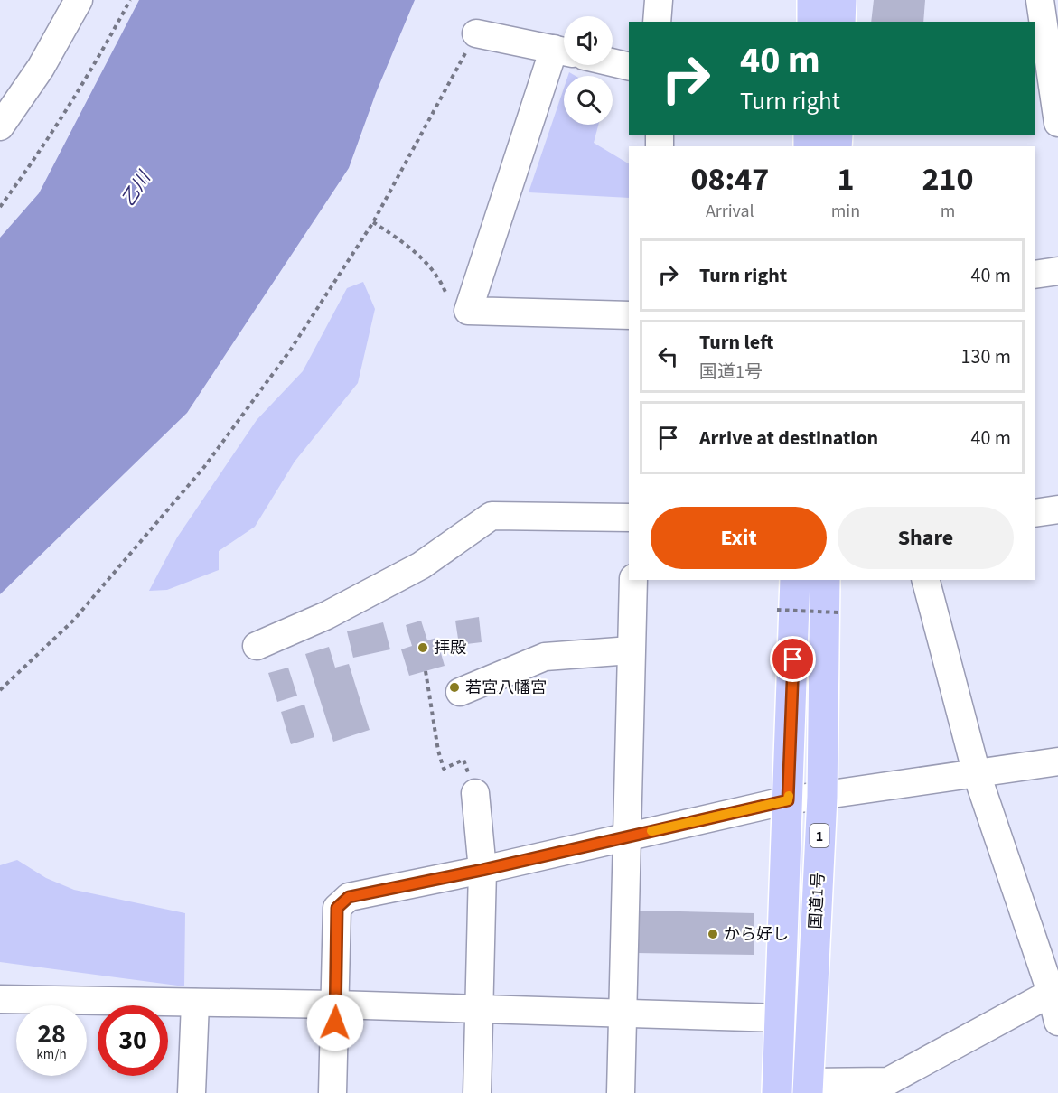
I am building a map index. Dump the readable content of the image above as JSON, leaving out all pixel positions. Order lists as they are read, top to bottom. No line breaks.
{"streets":{"highway":["1","国道1号"]},"water":["乙川"],"places":["拝殿","若宮八幡宮","から好し"],"page":{"turn":["40 m","Turn right"],"eta":["08:47","Arrival","1","min","210","m"],"list":[{"name":"Turn right","value":"40 m"},{"name":"Turn left","note":"国道1号","value":"130 m"},{"name":"Arrive at destination","value":"40 m"}],"buttons":["Exit","Share"],"speed":"28 km/h","limit":"30"}}
